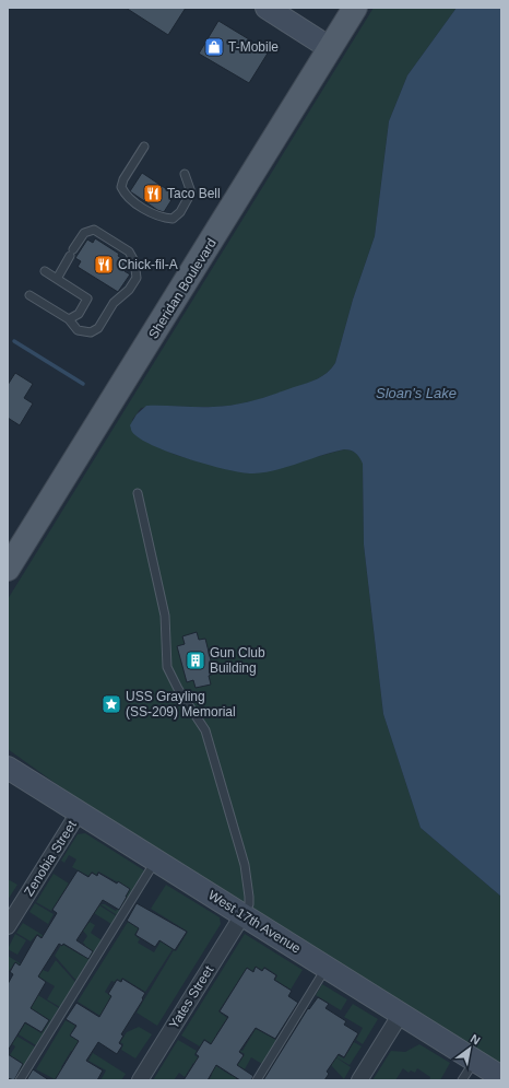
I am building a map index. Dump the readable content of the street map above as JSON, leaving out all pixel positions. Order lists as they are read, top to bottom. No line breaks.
{"streets":{"main road":["Sheridan Boulevard"],"street":["Zenobia Street","West 17th Avenue","Yates Street"]},"crossings":[["Zenobia Street","West 17th Avenue"],["West 17th Avenue","Yates Street"]],"water":["Sloan's Lake"],"places":{"shop":["T-Mobile"],"restaurant":["Taco Bell","Chick-fil-A"],"building":["Gun Club Building"],"place":["USS Grayling (SS-209) Memorial"]},"north":"top right"}
